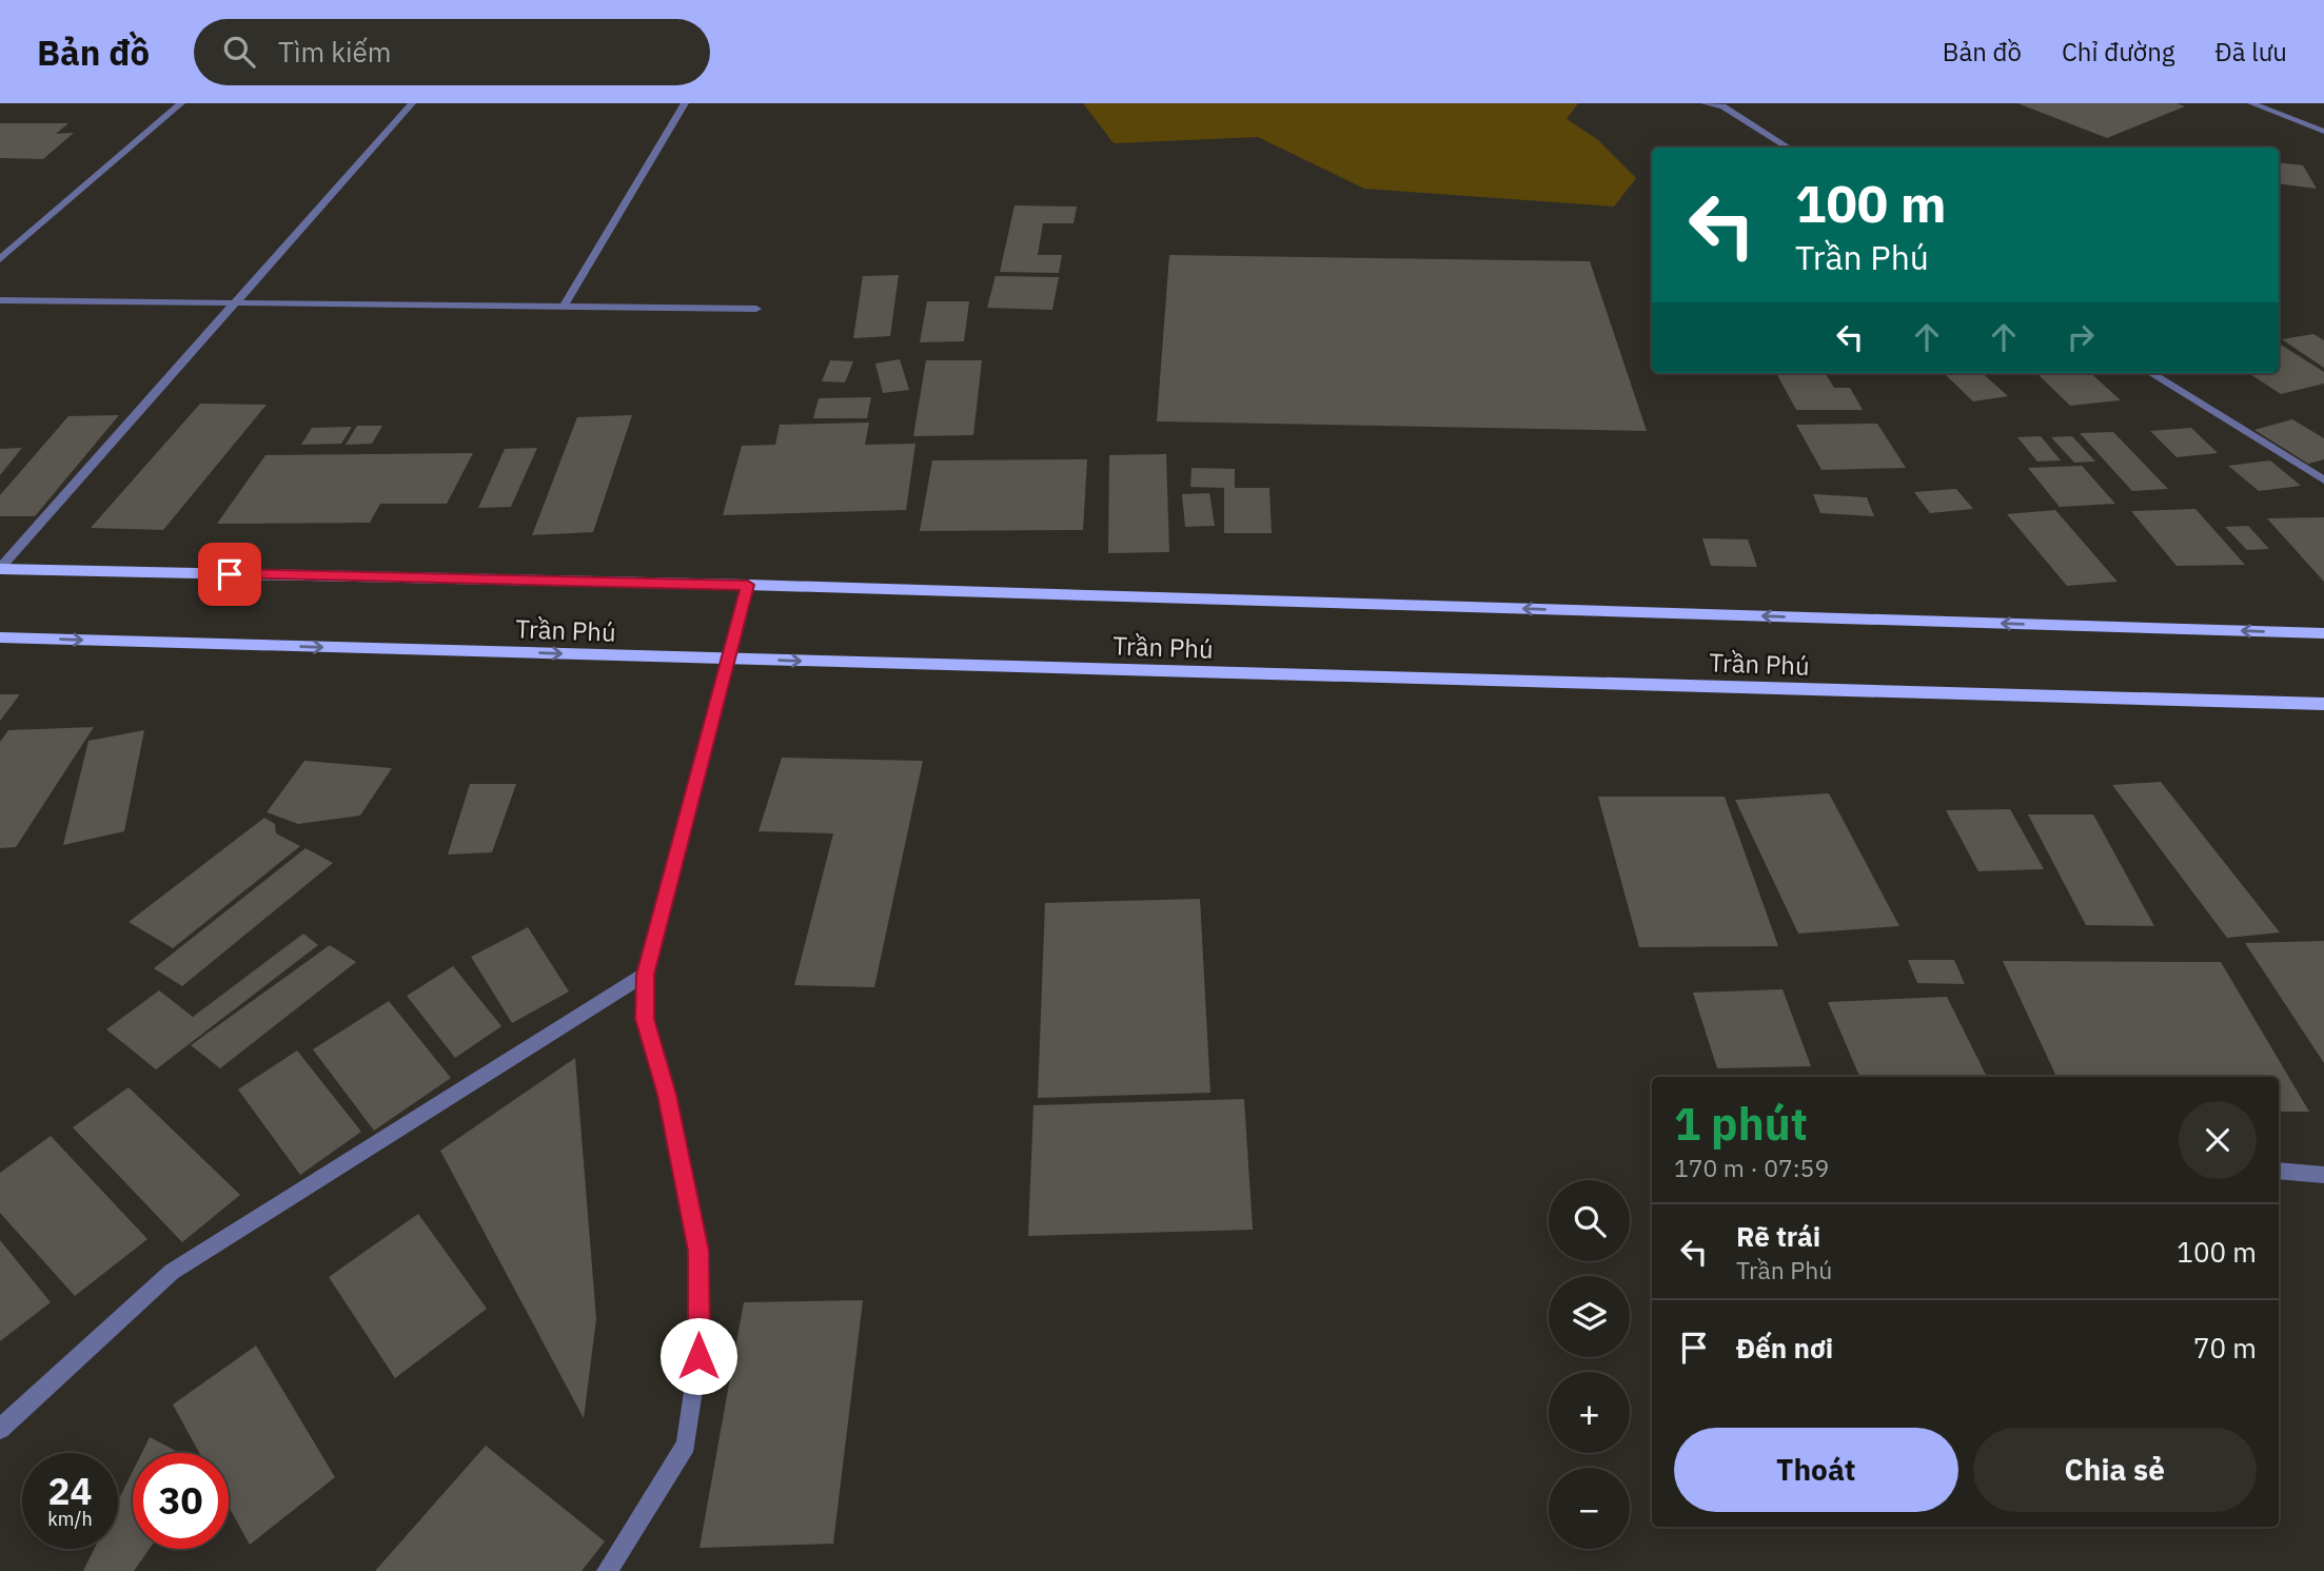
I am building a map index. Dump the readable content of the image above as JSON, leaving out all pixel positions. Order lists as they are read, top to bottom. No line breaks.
{"streets":{"main road":["Trần Phú"]},"page":{"header":"Bản đồ","search":"Tìm kiếm","nav":["Bản đồ","Chỉ đường","Đã lưu"],"turn":["100 m","Trần Phú"],"heading":["1 phút","170 m · 07:59"],"map_buttons":["+","−"],"list":[{"name":"Rẽ trái","note":"Trần Phú","value":"100 m"},{"name":"Đến nơi","value":"70 m"}],"buttons":["Thoát","Chia sẻ"],"speed":"24 km/h","limit":"30"}}
